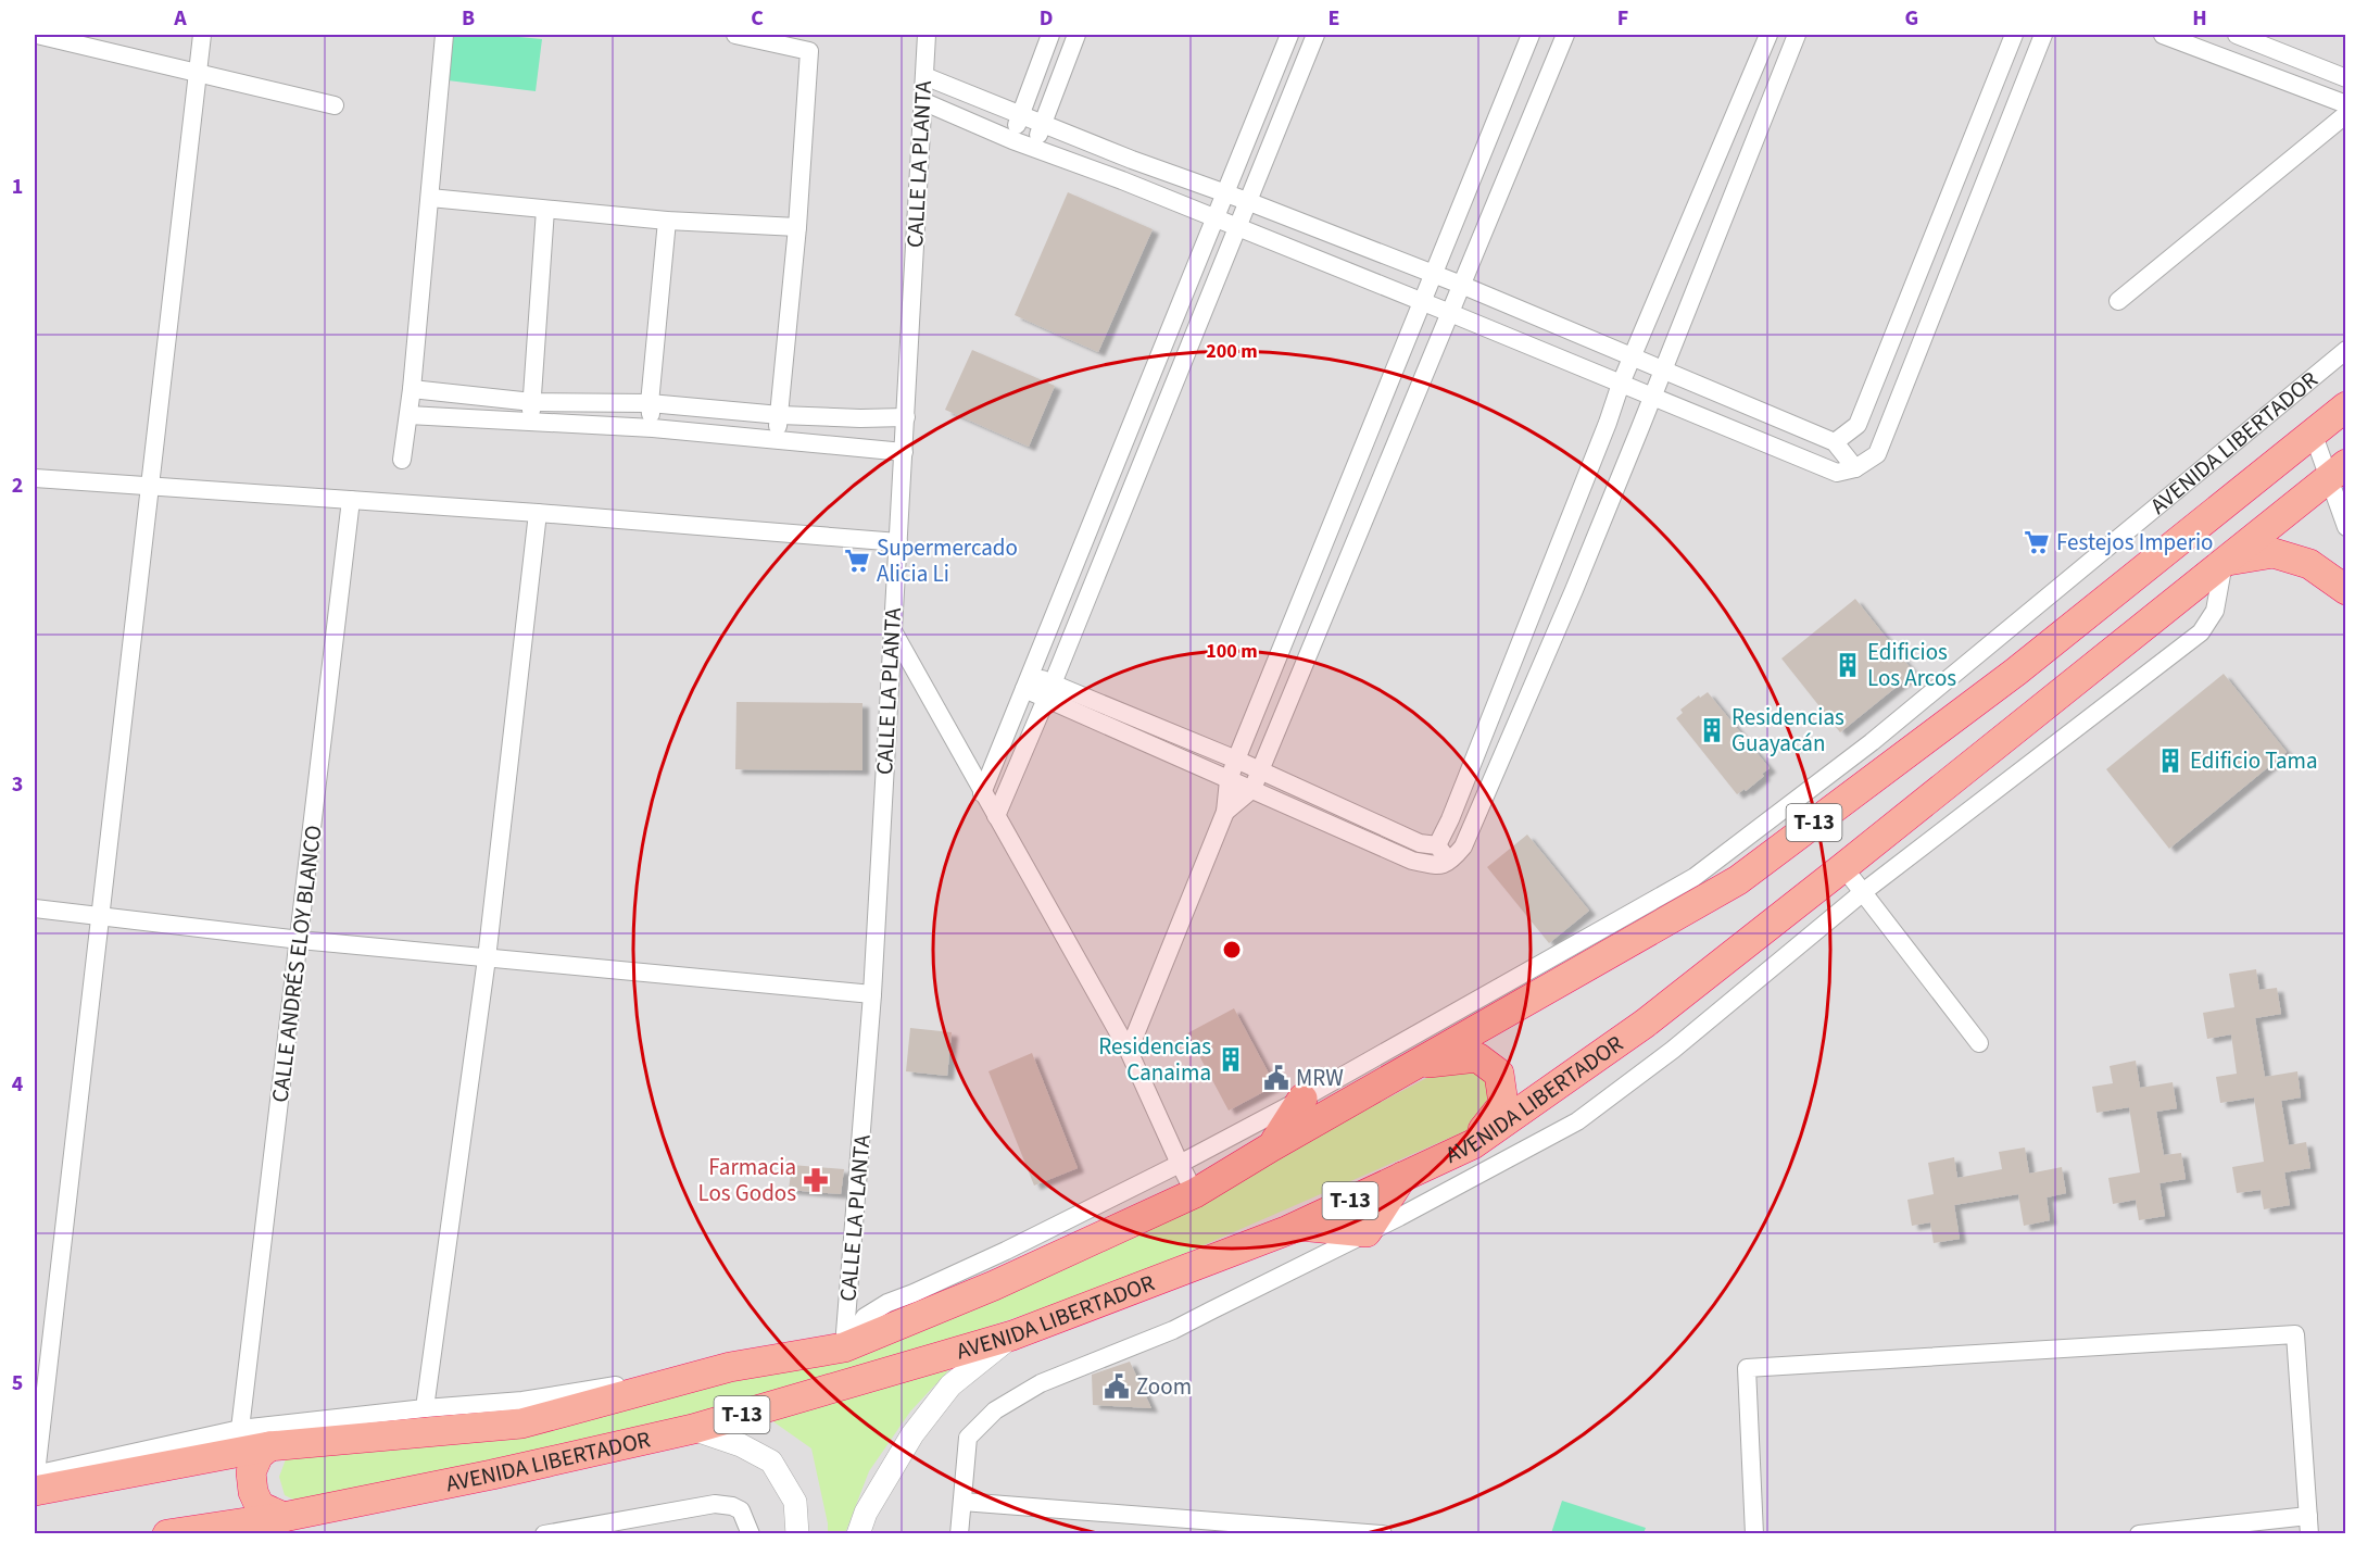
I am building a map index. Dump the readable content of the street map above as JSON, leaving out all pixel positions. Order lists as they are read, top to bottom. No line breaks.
{"streets":{"highway":["AVENIDA LIBERTADOR","T-13"],"street":["CALLE LA PLANTA","CALLE ANDRÉS ELOY BLANCO"]},"crossings":[["CALLE LA PLANTA","AVENIDA LIBERTADOR"],["AVENIDA LIBERTADOR","T-13"],["AVENIDA LIBERTADOR","CALLE ANDRÉS ELOY BLANCO"]],"places":{"supermarket":["Festejos Imperio","Supermercado Alicia Li"],"building":["Edificios Los Arcos","Residencias Guayacán","Edificio Tama","Residencias Canaima"],"public building":["MRW","Zoom"],"pharmacy":["Farmacia Los Godos"]},"grid":{"columns":["A","B","C","D","E","F","G","H"],"rows":["1","2","3","4","5"]},"rings":["200 m","100 m"]}
